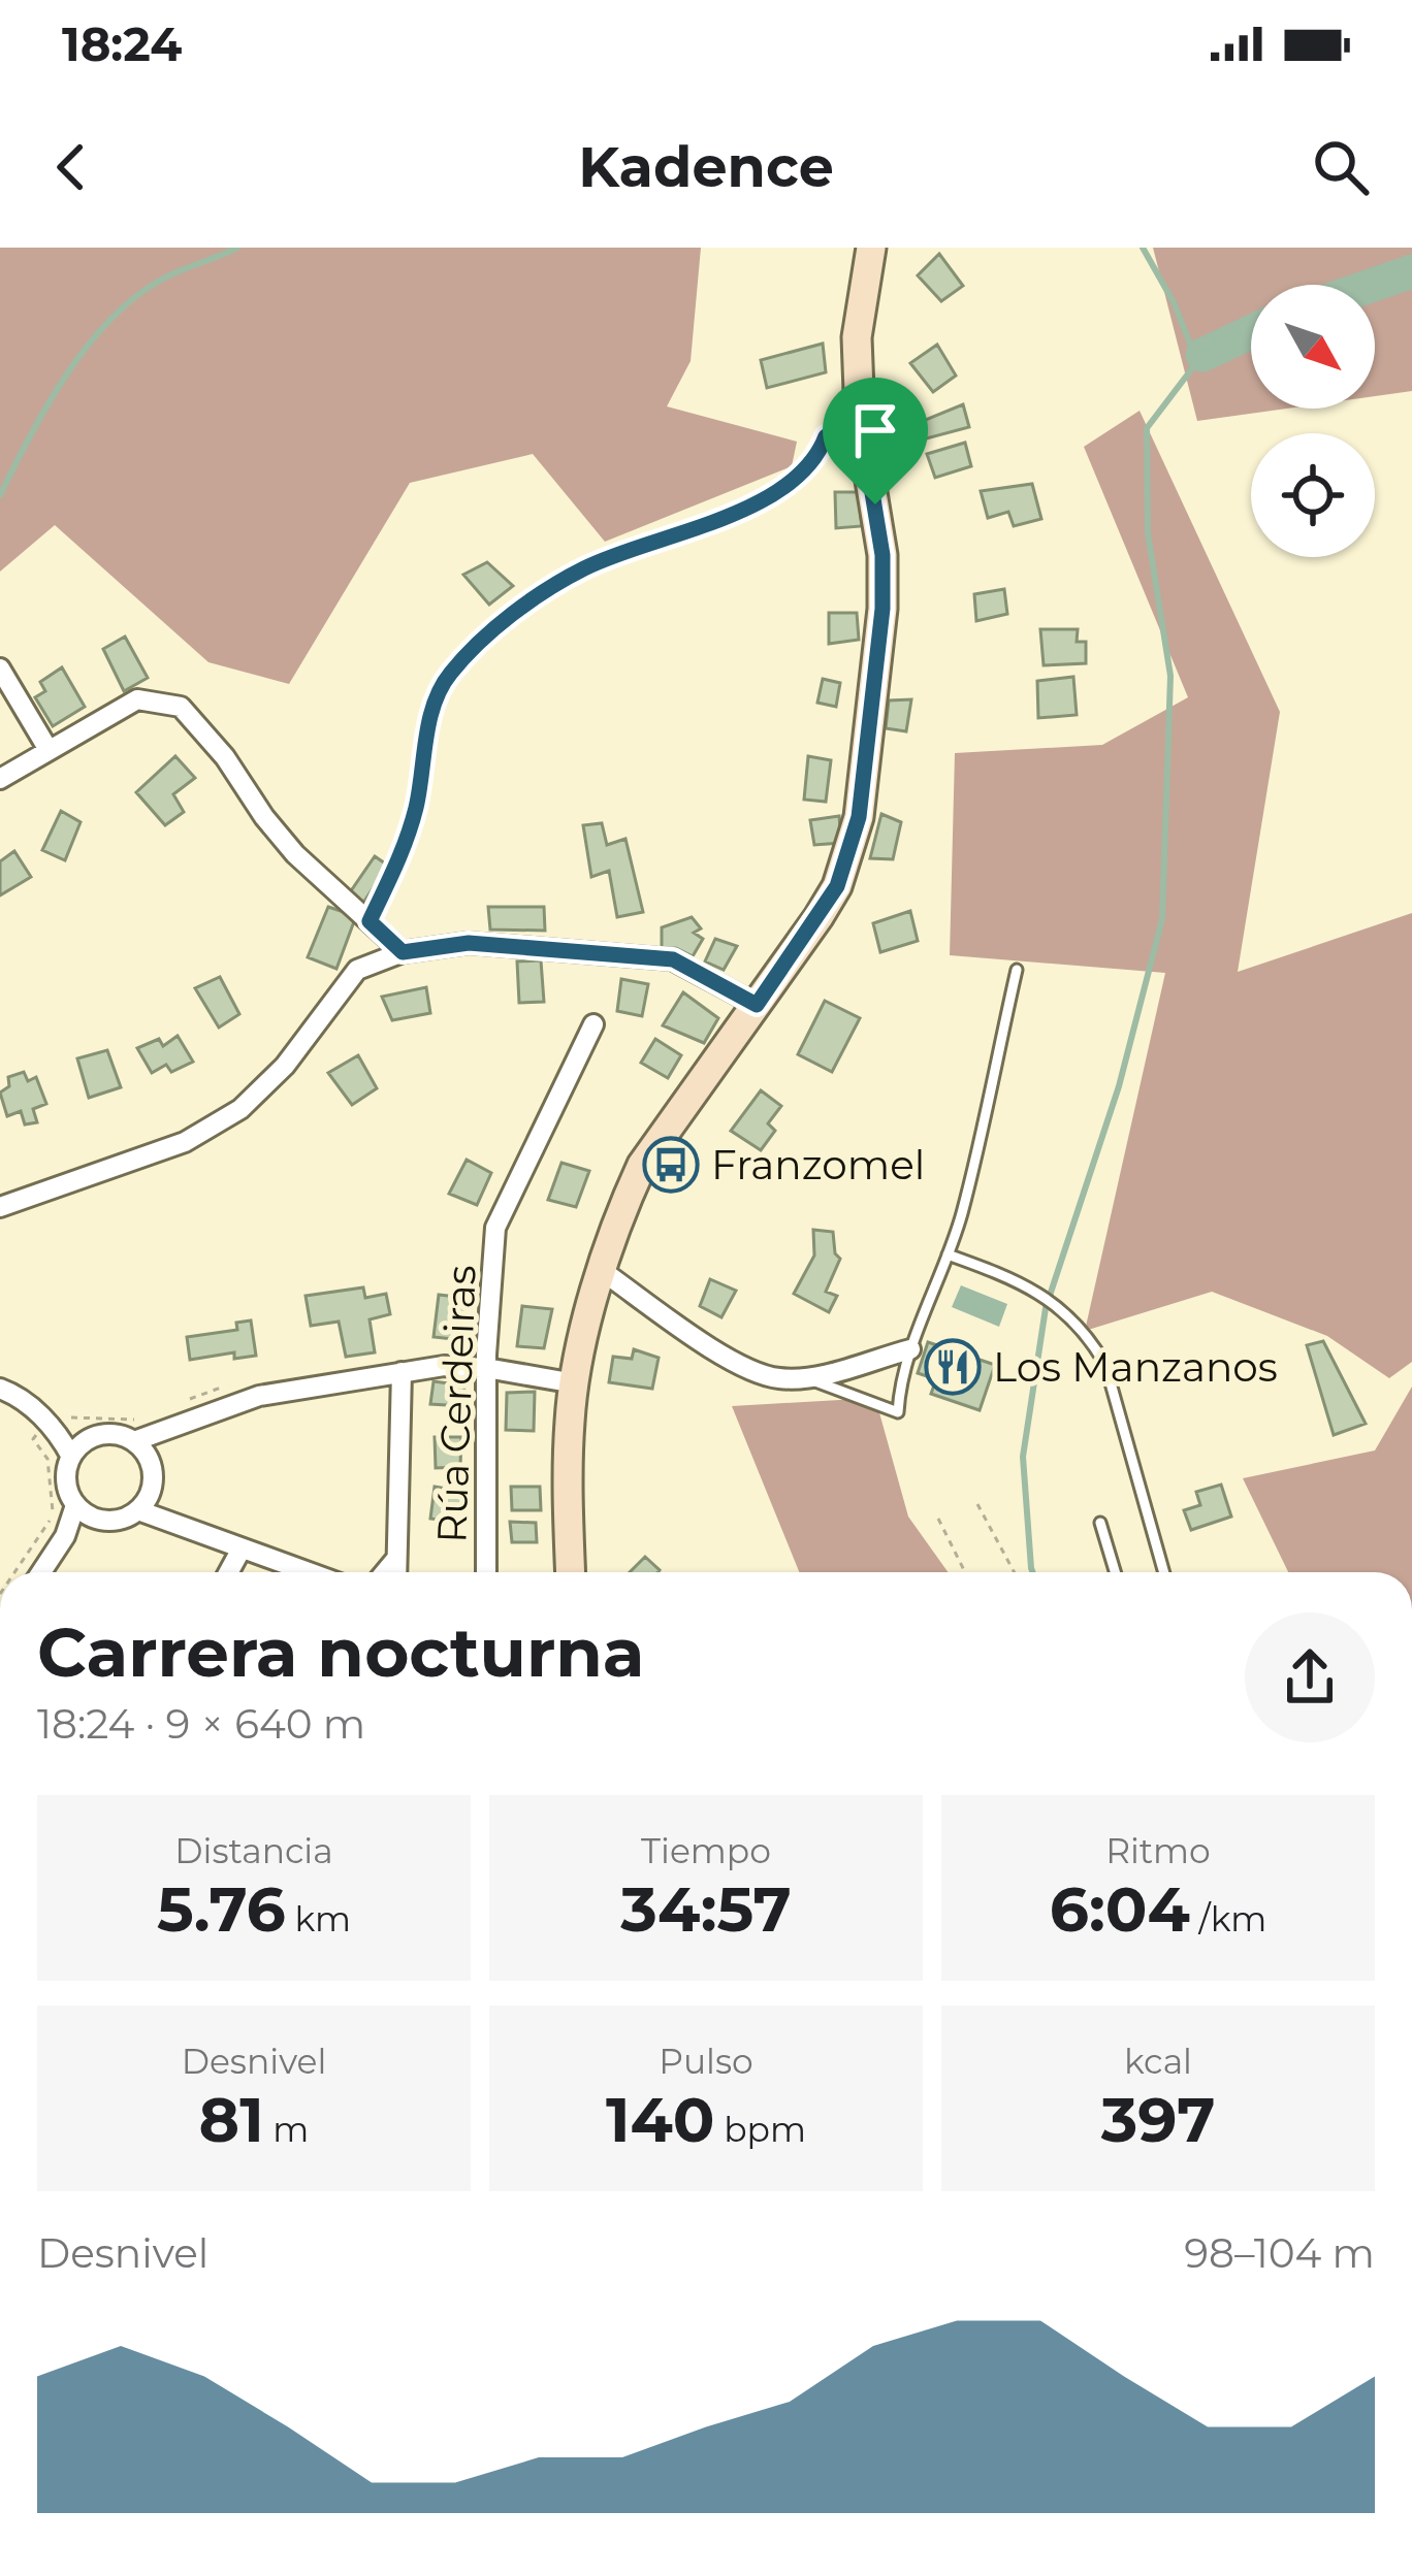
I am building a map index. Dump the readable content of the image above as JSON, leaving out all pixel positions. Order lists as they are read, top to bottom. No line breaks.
{"streets":{"street":["Rúa Cerdeiras"]},"places":{"bus stop":["Franzomel"],"restaurant":["Los Manzanos"]},"north":"bottom right","page":{"status":"18:24","header":"Kadence","heading":["Carrera nocturna","18:24 · 9 × 640 m"],"stats":[["Distancia","5.76 km"],["Tiempo","34:57"],["Ritmo","6:04 /km"],["Desnivel","81 m"],["Pulso","140 bpm"],["kcal","397"]],"chart":["Desnivel","98–104 m"]}}
